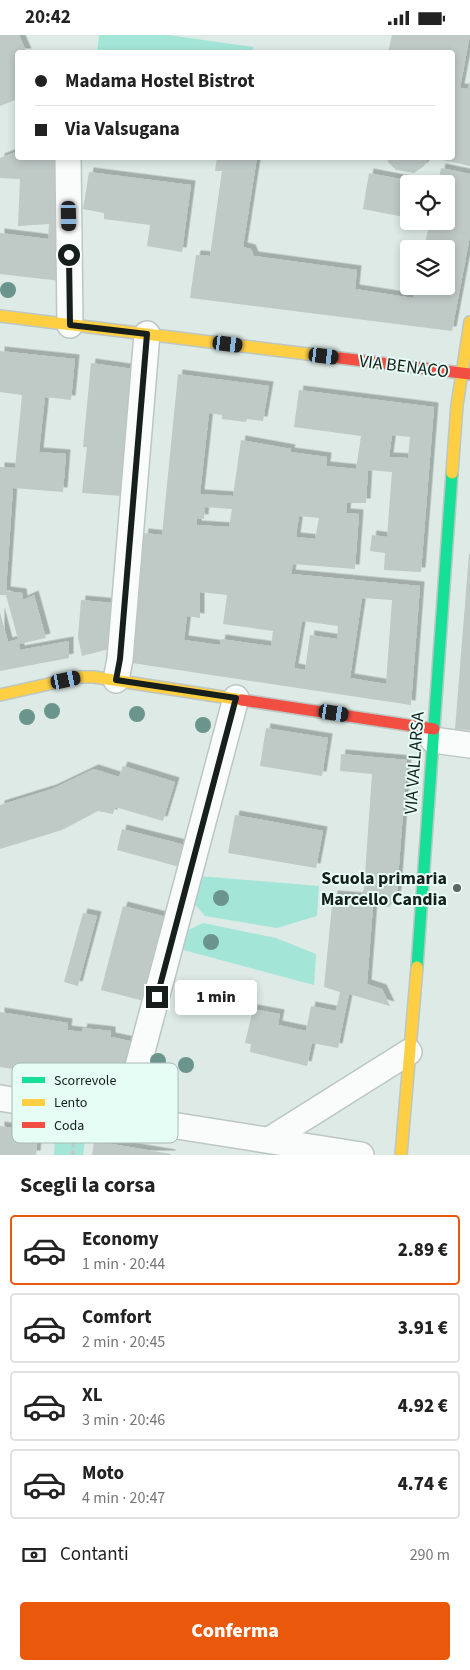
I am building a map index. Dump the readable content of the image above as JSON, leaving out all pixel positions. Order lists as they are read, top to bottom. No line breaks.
{"streets":{"street":["VIA BENACO","VIA VALLARSA"]},"crossings":[["VIA BENACO","VIA VALLARSA"]],"places":["Scuola primaria Marcello Candia"],"legend":["Scorrevole","Lento","Coda"],"page":{"status":"20:42","banner":["Madama Hostel Bistrot","Via Valsugana"],"bubble":"1 min","heading":"Scegli la corsa","list":[{"name":"Economy","note":"1 min · 20:44","value":"2.89 €"},{"name":"Comfort","note":"2 min · 20:45","value":"3.91 €"},{"name":"XL","note":"3 min · 20:46","value":"4.92 €"},{"name":"Moto","note":"4 min · 20:47","value":"4.74 €"}],"pay":["Contanti","290 m"],"buttons":"Conferma"}}
